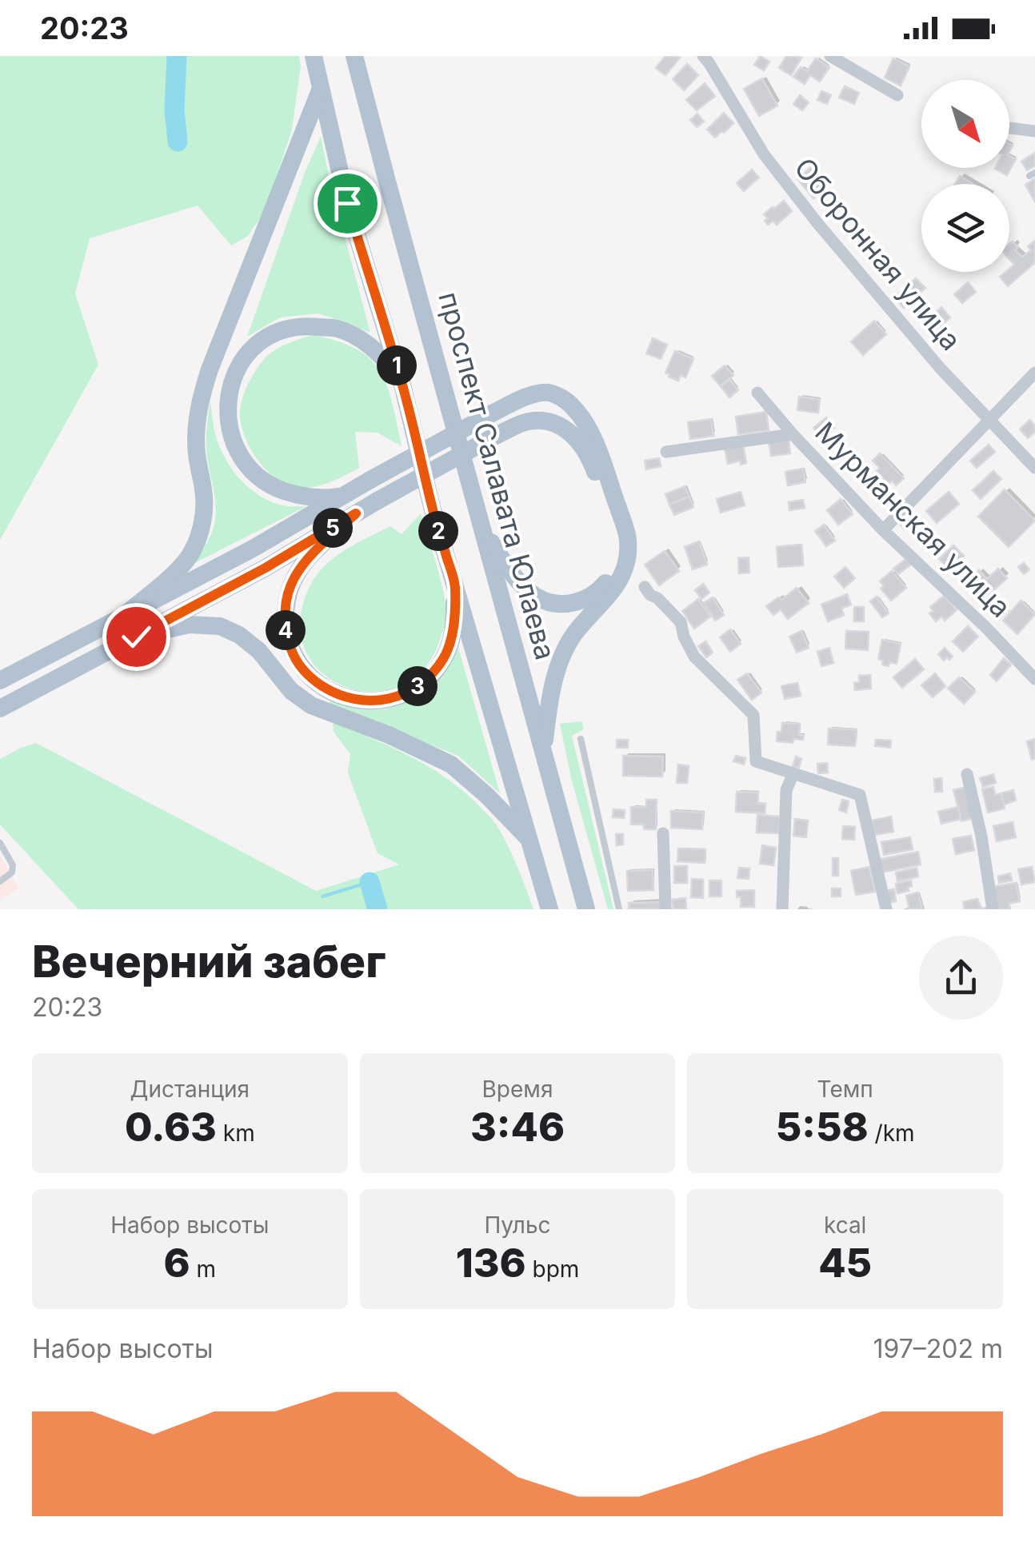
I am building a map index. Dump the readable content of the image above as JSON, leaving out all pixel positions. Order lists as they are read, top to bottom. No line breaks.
{"streets":{"main road":["проспект Салавата Юлаева"],"street":["Оборонная улица","Мурманская улица"]},"north":"bottom right","page":{"status":"20:23","pins":["1","5","2","4","3"],"heading":["Вечерний забег","20:23"],"stats":[["Дистанция","0.63 km"],["Время","3:46"],["Темп","5:58 /km"],["Набор высоты","6 m"],["Пульс","136 bpm"],["kcal","45"]],"chart":["Набор высоты","197–202 m"]}}
